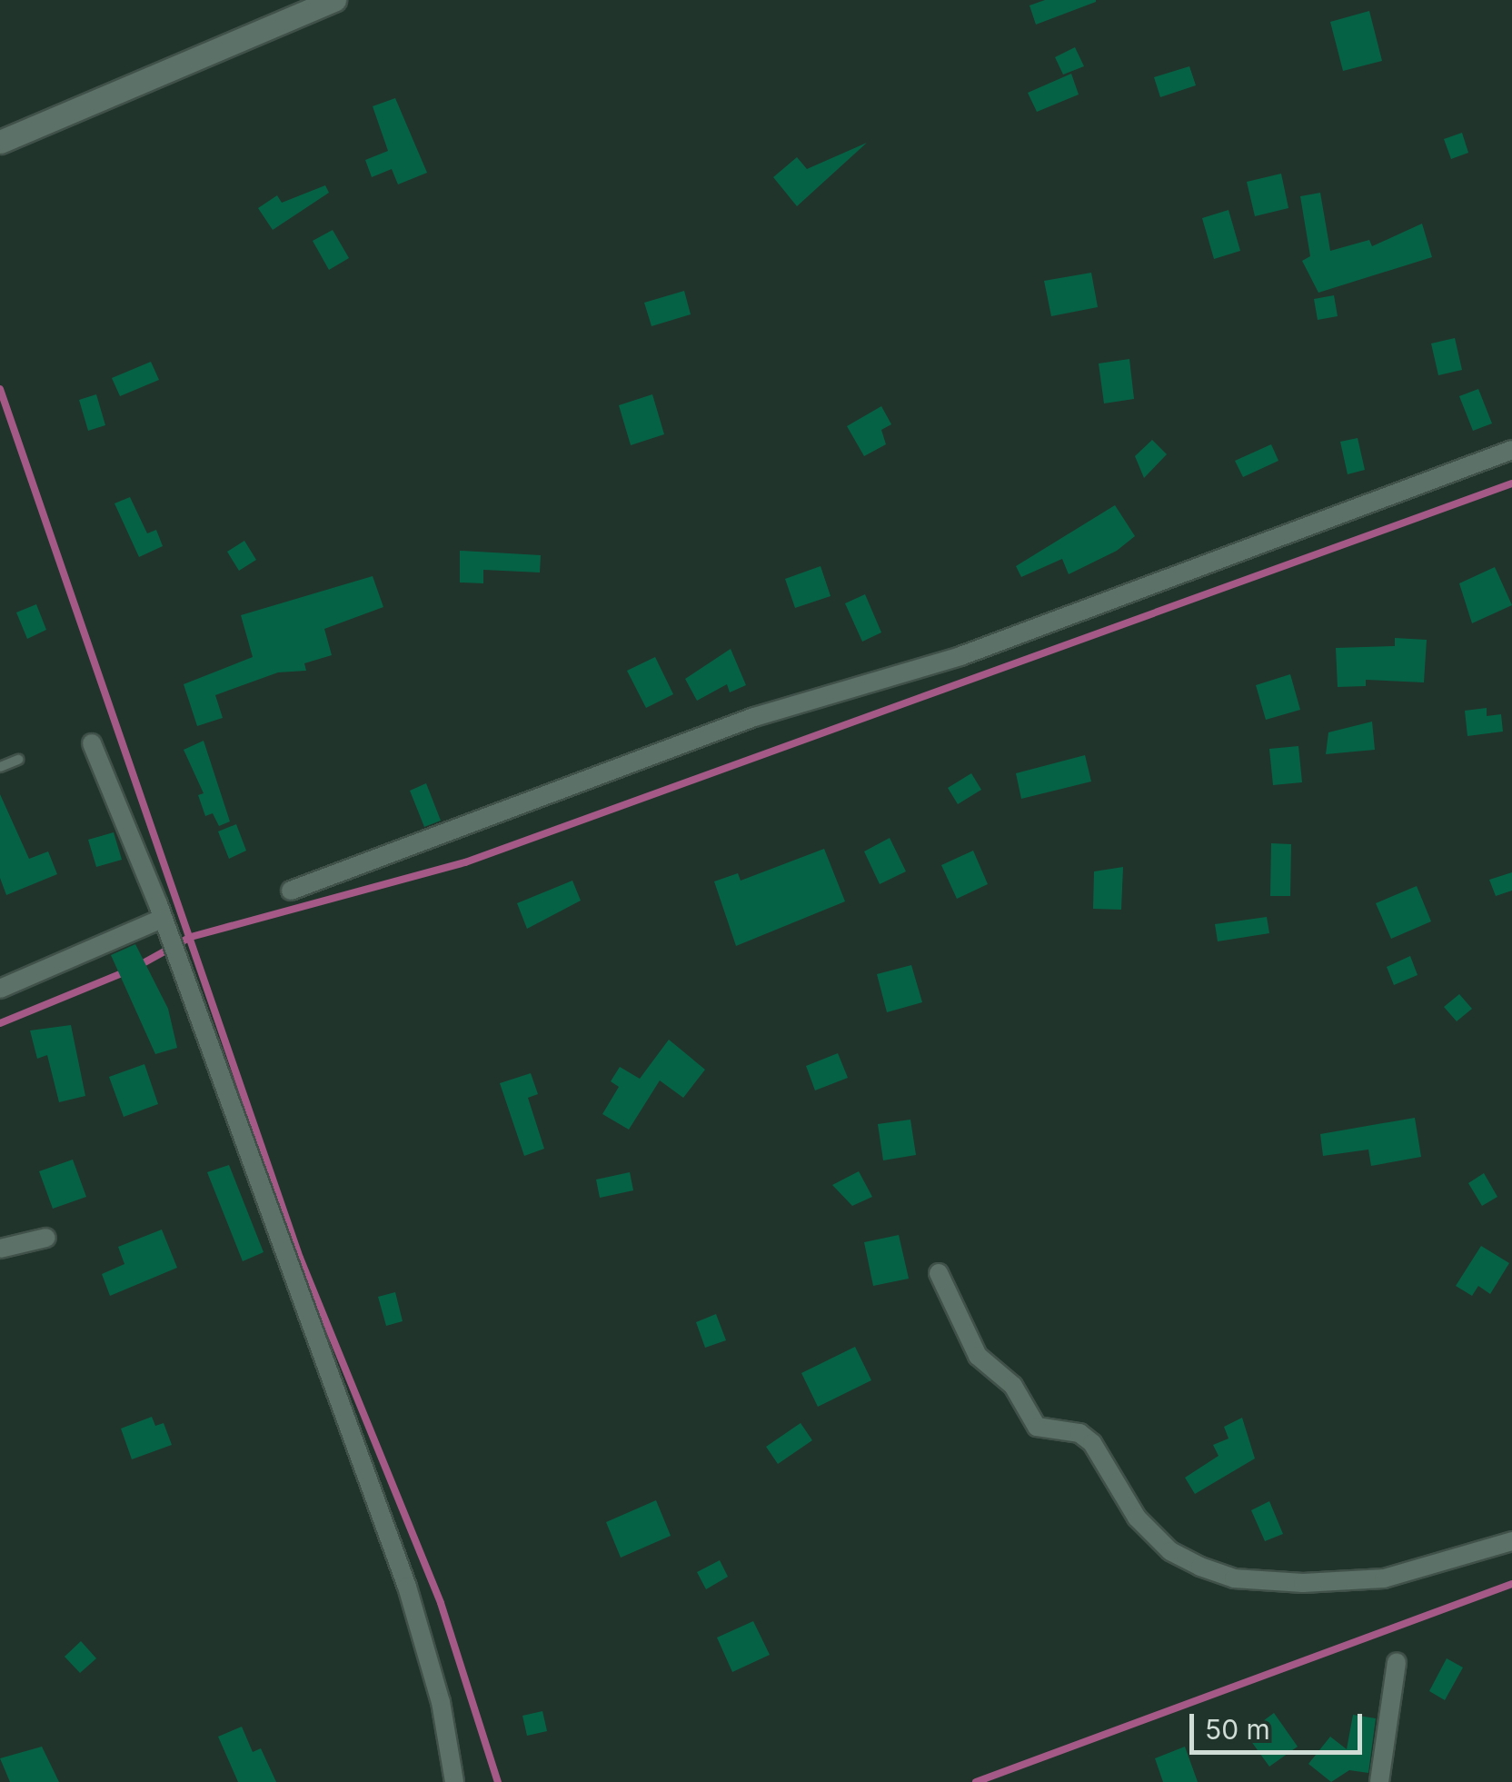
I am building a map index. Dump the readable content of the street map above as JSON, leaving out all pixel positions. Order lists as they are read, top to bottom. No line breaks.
{"scale_bar":"50 m"}
